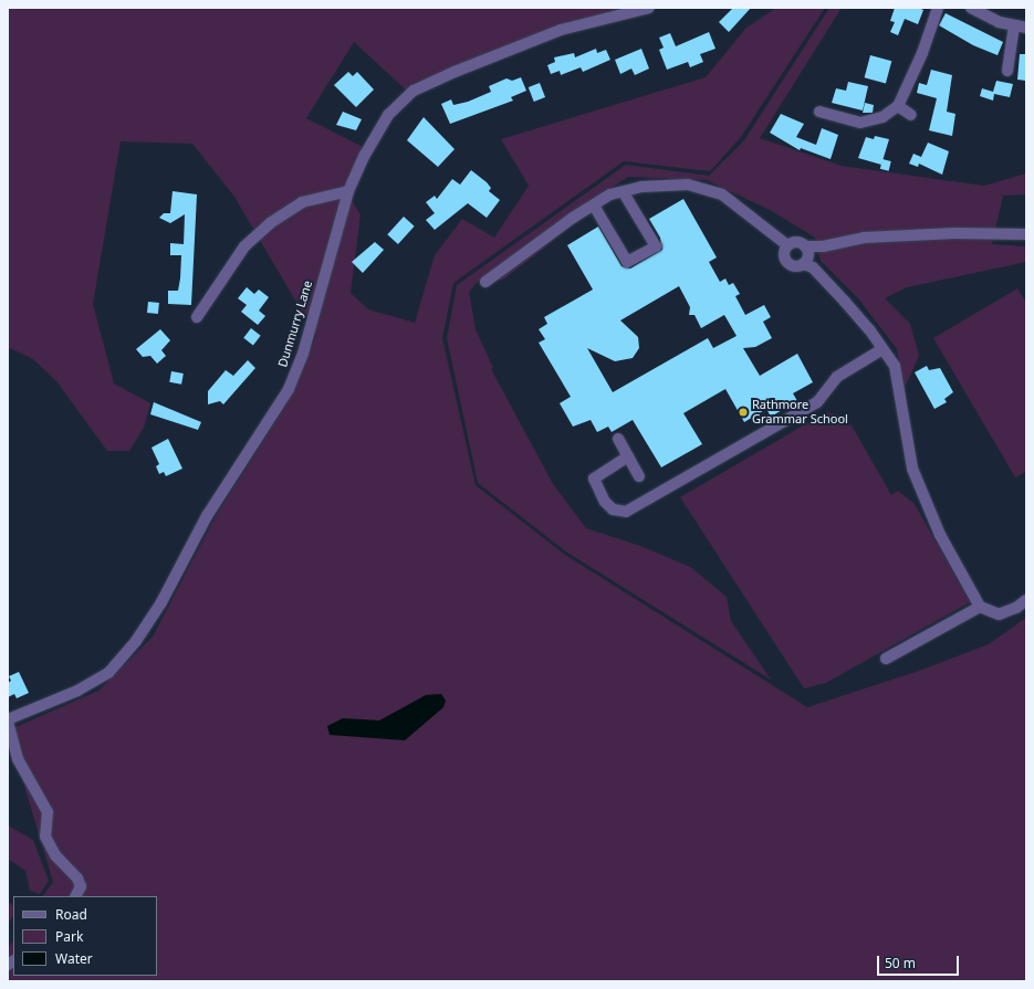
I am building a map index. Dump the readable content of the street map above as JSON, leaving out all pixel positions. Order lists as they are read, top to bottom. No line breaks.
{"streets":{"street":["Dunmurry Lane"]},"places":["Rathmore Grammar School"],"legend":["Road","Park","Water"],"scale_bar":"50 m"}
